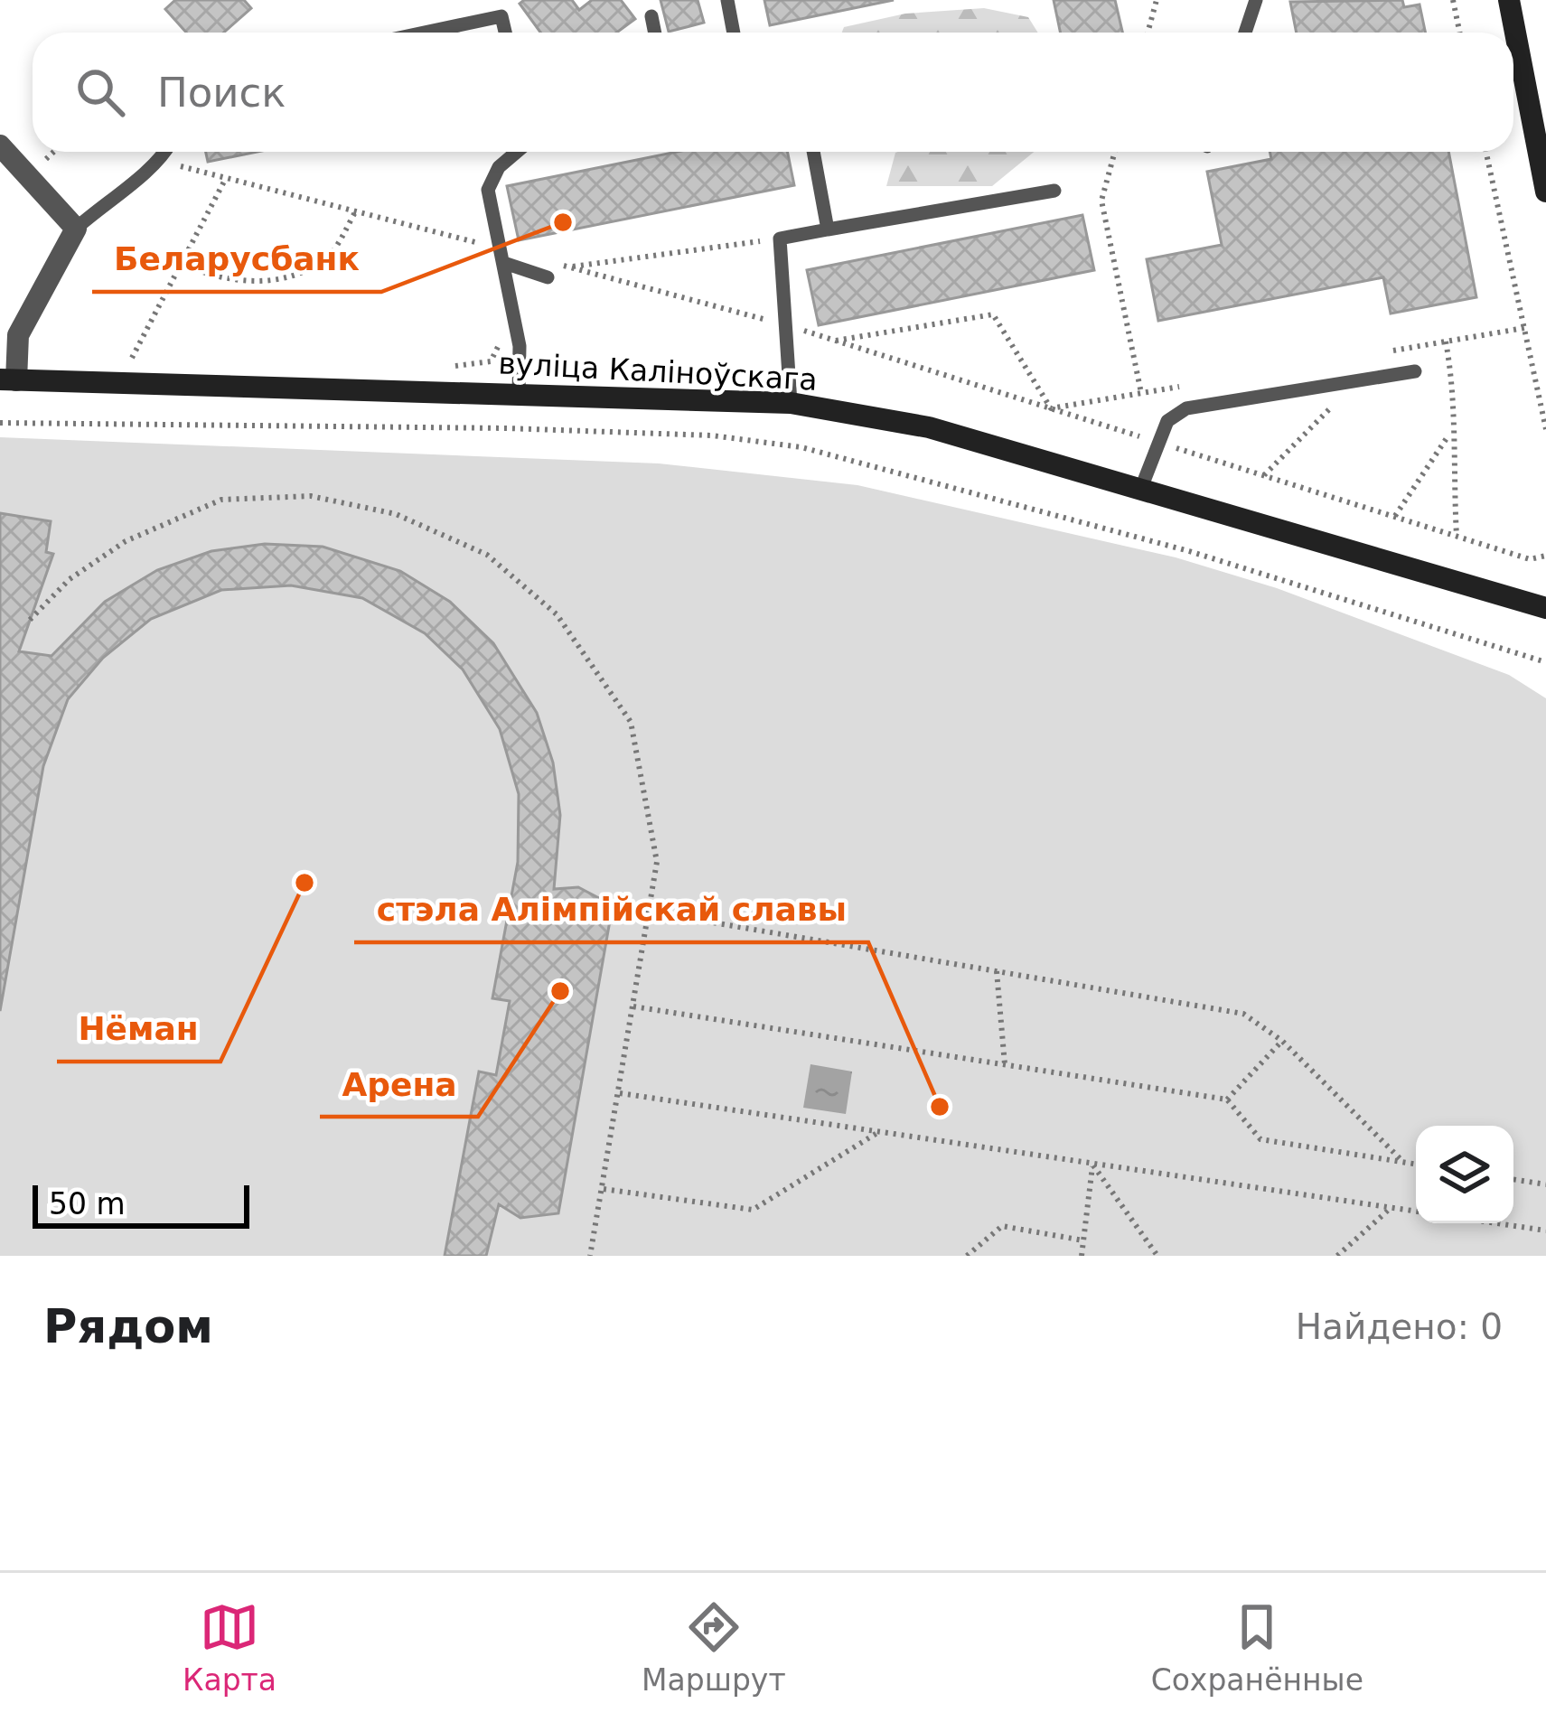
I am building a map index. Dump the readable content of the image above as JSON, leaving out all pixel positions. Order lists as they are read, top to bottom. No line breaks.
{"streets":{"main road":["вуліца Каліноўскага"]},"places":["Беларусбанк","Нёман","Арена","стэла Алімпійскай славы"],"scale_bar":"50 m","page":{"search":"Поиск","scale":"50 m","heading":["Рядом","Найдено: 0"],"nav":["Карта","Маршрут","Сохранённые"]}}
